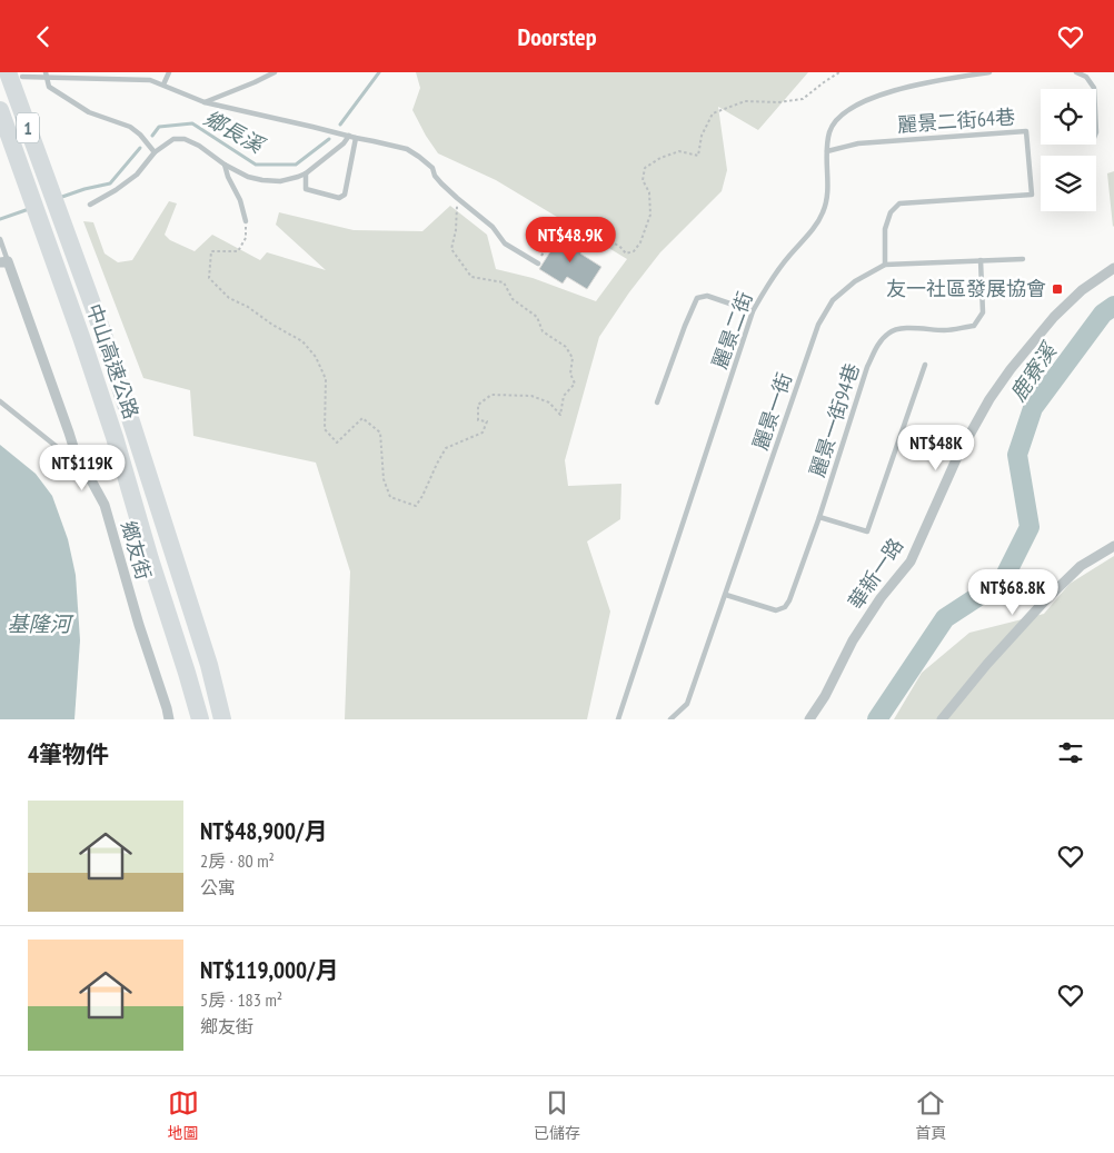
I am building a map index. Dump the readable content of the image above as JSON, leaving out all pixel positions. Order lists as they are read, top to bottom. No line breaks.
{"streets":{"highway":["1","中山高速公路"],"street":["鄉友街","華新一路"],"lane":["麗景二街64巷","麗景二街","麗景一街","麗景一街94巷"]},"crossings":[["麗景二街64巷","麗景二街"],["麗景二街64巷","麗景一街"],["麗景一街","麗景一街94巷"]],"water":["鄉長溪","鹿寮溪","基隆河"],"places":{"transit":["友一社區發展協會"]},"page":{"header":"Doorstep","price":["NT$48.9K","NT$48K","NT$119K","NT$68.8K"],"heading":"4筆物件","list":[{"name":"NT$48,900/月","note":"2房 · 80 m² · 公寓"},{"name":"NT$119,000/月","note":"5房 · 183 m² · 鄉友街"}],"tabs":["地圖","已儲存","首頁"]}}
